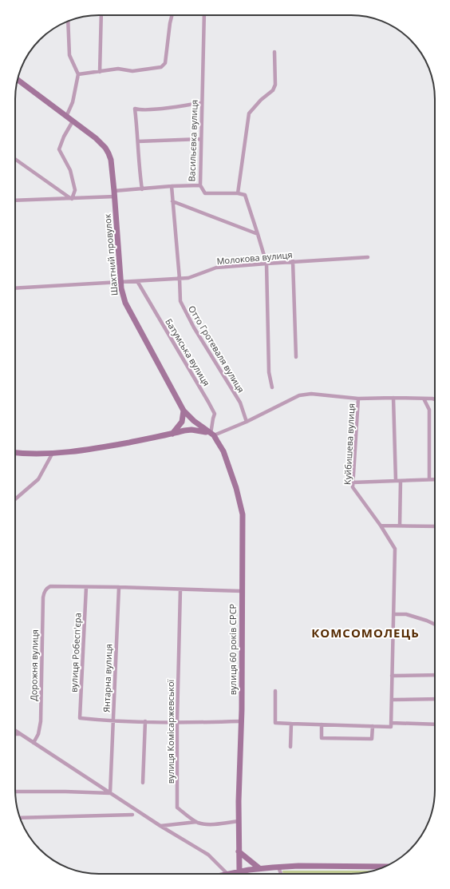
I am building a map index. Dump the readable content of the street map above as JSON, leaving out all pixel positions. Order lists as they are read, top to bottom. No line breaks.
{"streets":{"street":["Васильєвка вулиця","Шахтний провулок","Молокова вулиця","Отто Гротеваля вулиця","Батумська вулиця","Куйбишева вулиця","вулиця 60 років СРСР","вулиця Робесп'єра","Дорожня вулиця","Янтарна вулиця","вулиця Комісаржевської"]},"crossings":[["Васильєвка вулиця","Шахтний провулок"],["Васильєвка вулиця","Отто Гротеваля вулиця"],["Шахтний провулок","Молокова вулиця"],["Шахтний провулок","Батумська вулиця"],["Шахтний провулок","Куйбишева вулиця"],["Шахтний провулок","вулиця 60 років СРСР"],["Молокова вулиця","Отто Гротеваля вулиця"],["Молокова вулиця","Батумська вулиця"],["Отто Гротеваля вулиця","Куйбишева вулиця"],["Батумська вулиця","Куйбишева вулиця"],["Батумська вулиця","вулиця 60 років СРСР"],["Куйбишева вулиця","вулиця 60 років СРСР"],["вулиця Робесп'єра","Дорожня вулиця"],["вулиця Робесп'єра","Янтарна вулиця"]],"districts":["КОМСОМОЛЕЦЬ"]}
